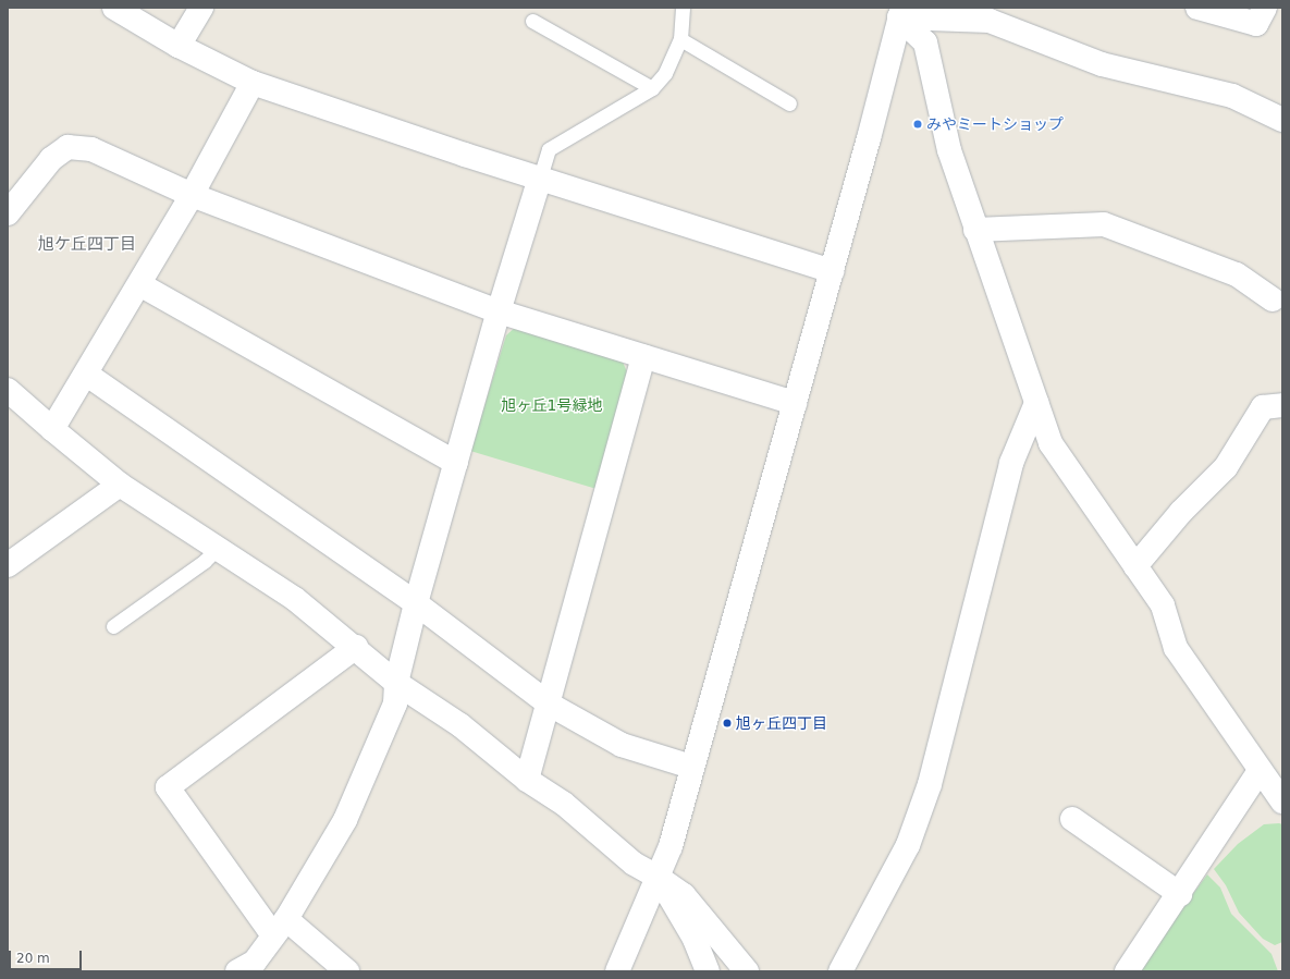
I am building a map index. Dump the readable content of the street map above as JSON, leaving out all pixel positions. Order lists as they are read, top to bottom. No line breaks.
{"districts":["旭ケ丘四丁目"],"parks":["旭ヶ丘1号緑地"],"places":["みやミートショップ","旭ヶ丘四丁目"],"scale_bar":"20 m"}
